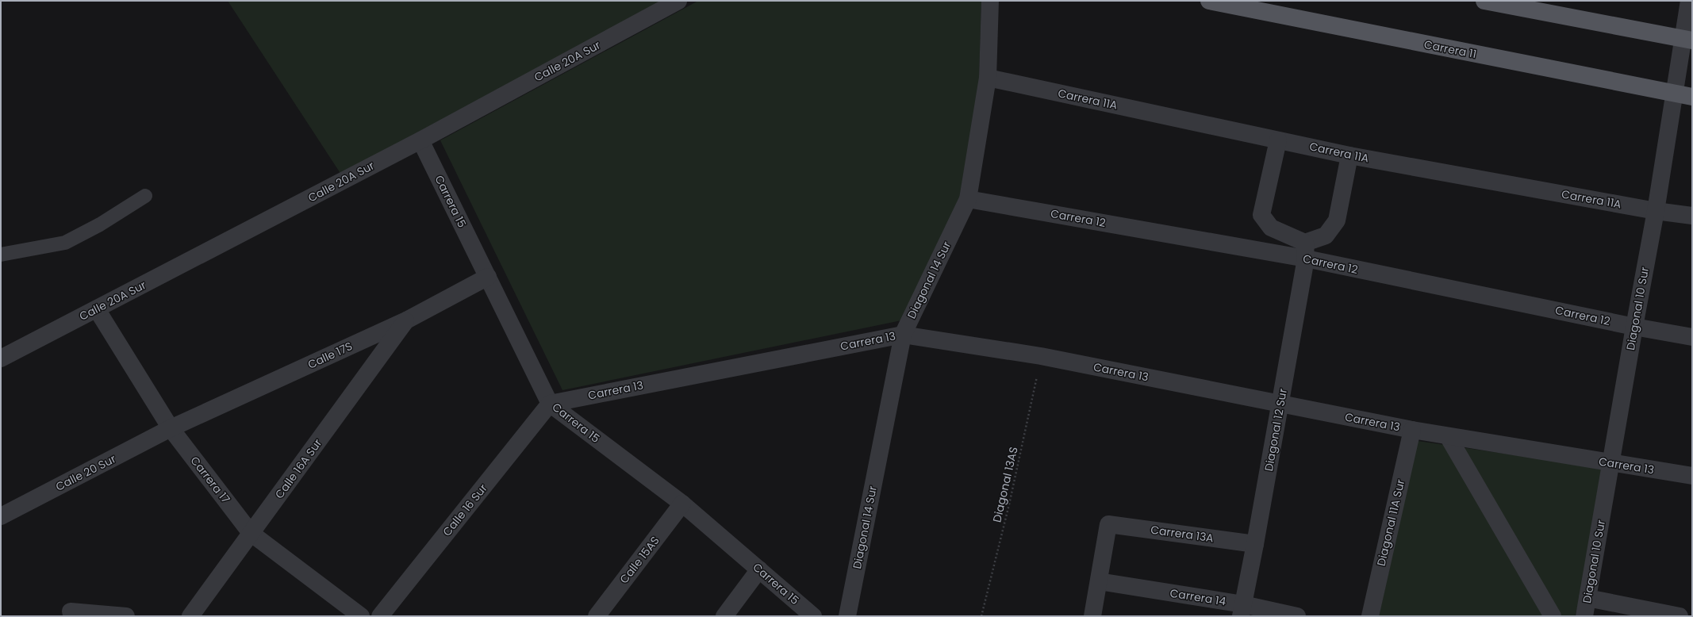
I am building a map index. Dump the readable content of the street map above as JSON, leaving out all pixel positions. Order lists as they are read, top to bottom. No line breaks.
{"streets":{"main road":["Carrera 11"],"street":["Calle 20A Sur","Carrera 11A","Carrera 15","Carrera 12","Diagonal 14 Sur","Diagonal 10 Sur","Carrera 13","Calle 17S","Diagonal 12 Sur","Calle 16A Sur","Calle 20 Sur","Carrera 17","Calle 16 Sur","Diagonal 11A Sur","Carrera 13A","Calle 15AS","Carrera 14"],"path":["Diagonal 13AS"]},"crossings":[["Carrera 11","Diagonal 10 Sur"],["Calle 20A Sur","Carrera 15"],["Calle 20A Sur","Carrera 17"],["Carrera 11A","Diagonal 14 Sur"],["Carrera 11A","Diagonal 10 Sur"],["Carrera 15","Carrera 13"],["Carrera 15","Calle 17S"],["Carrera 15","Calle 16 Sur"],["Carrera 15","Calle 15AS"],["Carrera 12","Diagonal 14 Sur"],["Carrera 12","Diagonal 10 Sur"],["Carrera 12","Diagonal 12 Sur"],["Diagonal 14 Sur","Carrera 13"],["Diagonal 10 Sur","Carrera 13"],["Carrera 13","Diagonal 12 Sur"],["Carrera 13","Diagonal 13AS"],["Carrera 13","Calle 16 Sur"],["Carrera 13","Diagonal 11A Sur"],["Calle 17S","Calle 16A Sur"],["Calle 17S","Calle 20 Sur"],["Calle 17S","Carrera 17"],["Diagonal 12 Sur","Carrera 13A"],["Diagonal 12 Sur","Carrera 14"],["Calle 16A Sur","Carrera 17"],["Calle 20 Sur","Carrera 17"],["Carrera 13A","Carrera 14"]]}
